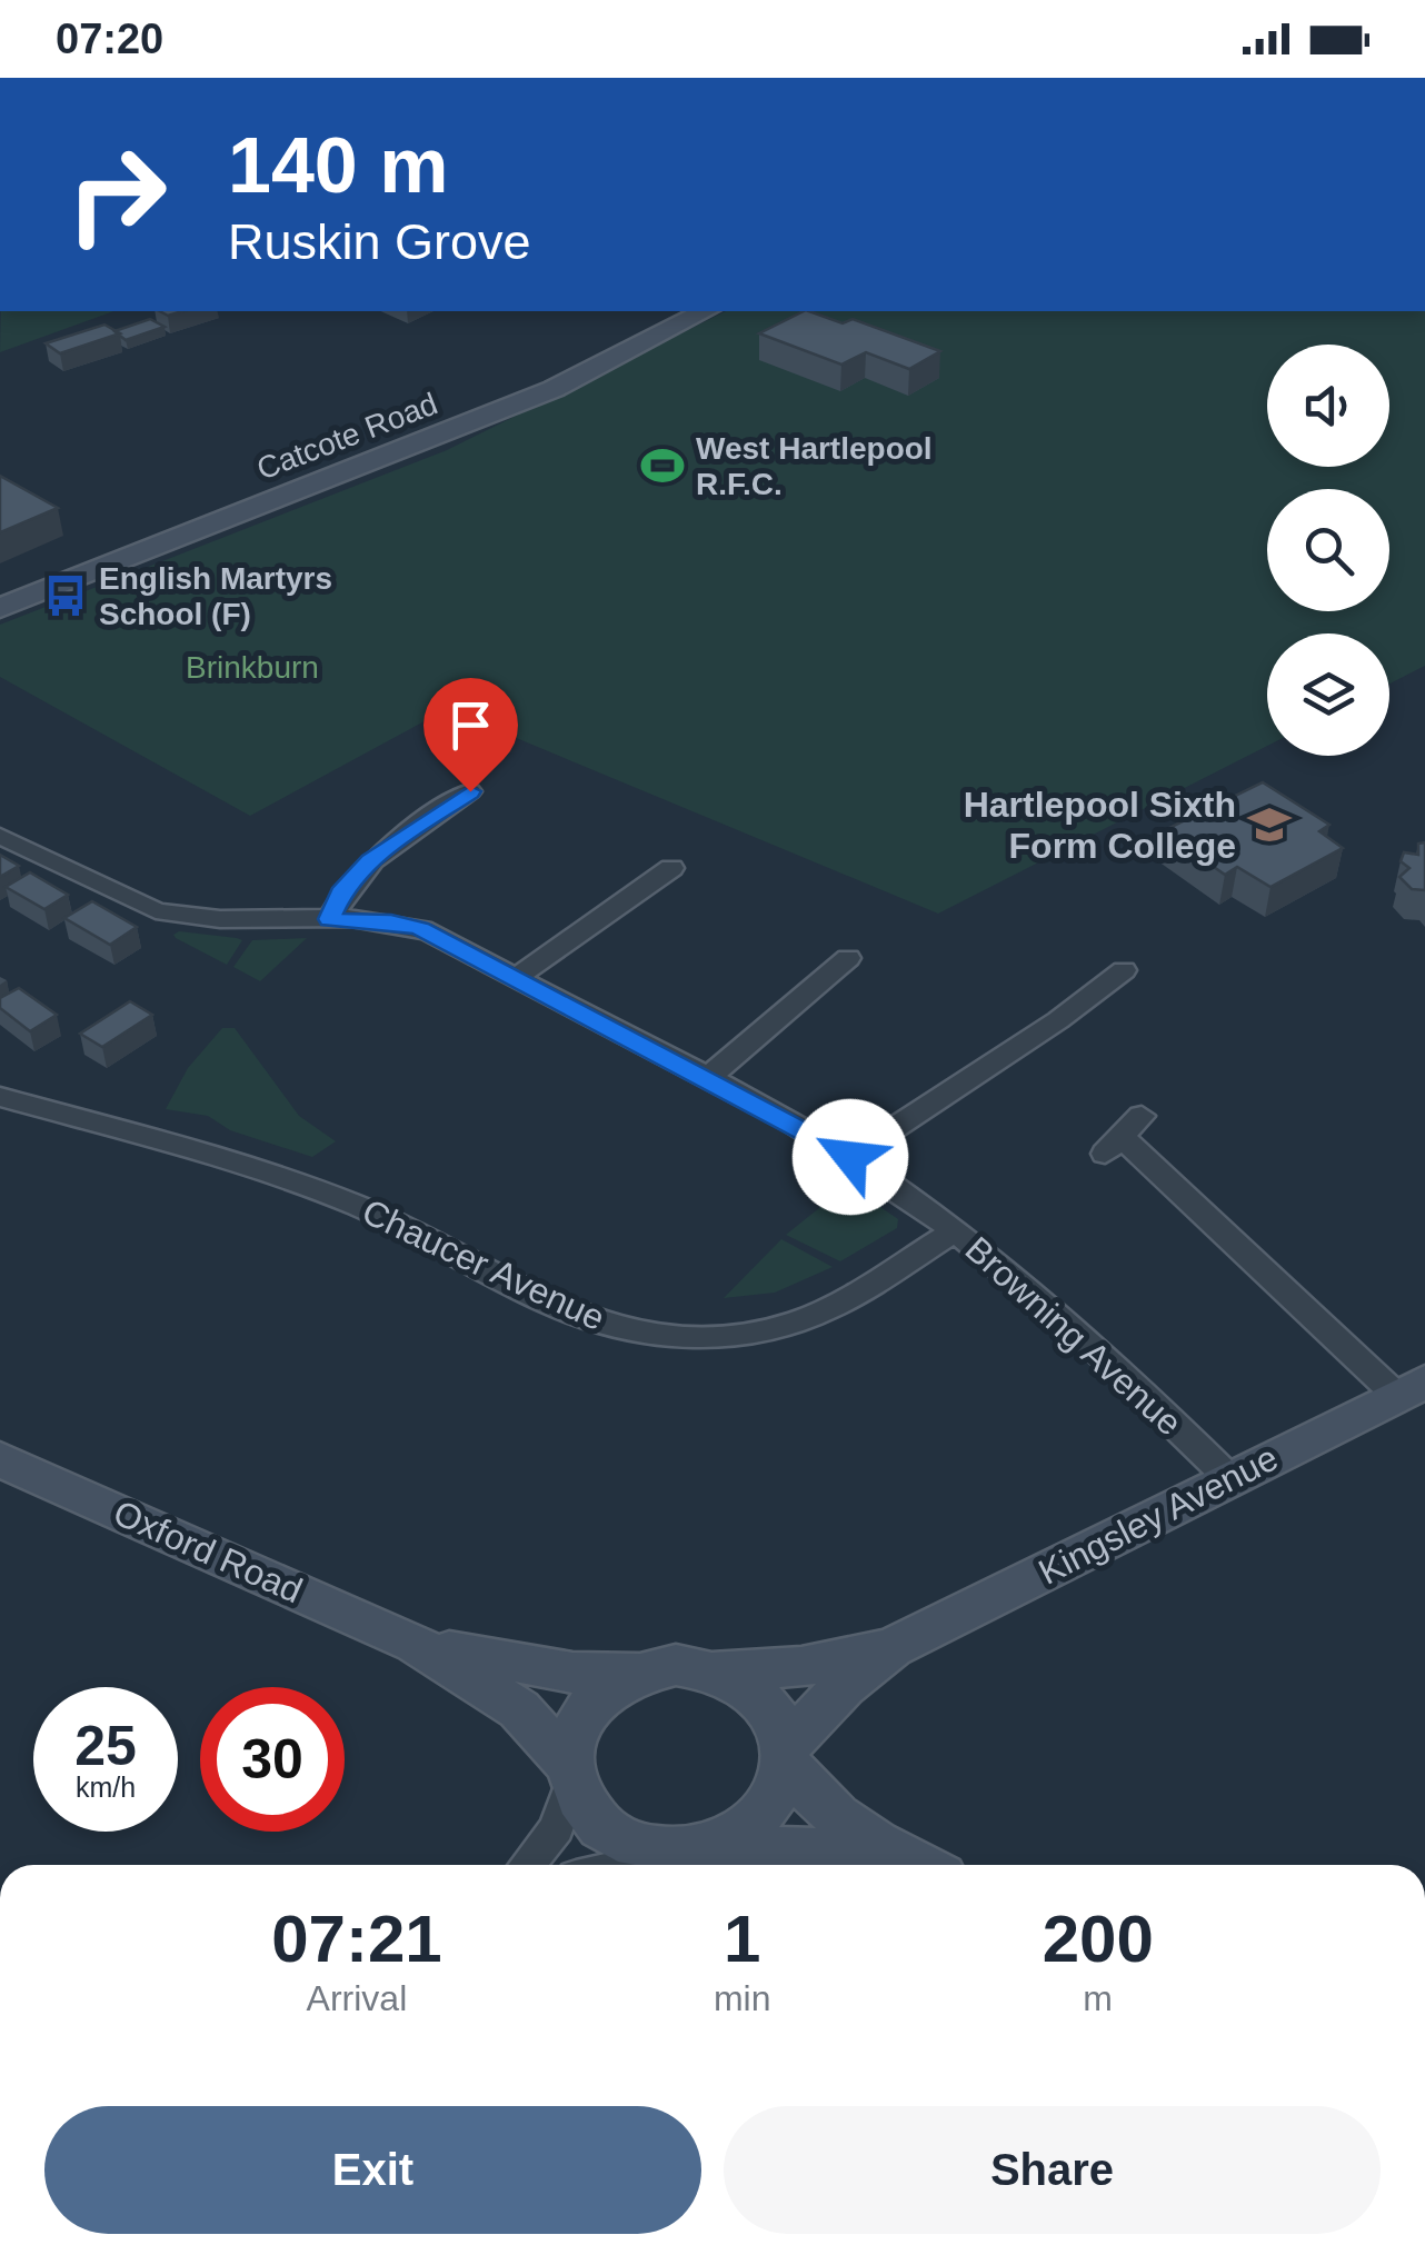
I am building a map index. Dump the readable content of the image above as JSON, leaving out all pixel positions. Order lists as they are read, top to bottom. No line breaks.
{"streets":{"street":["Catcote Road","Chaucer Avenue","Browning Avenue","Kingsley Avenue","Oxford Road"]},"crossings":[["Chaucer Avenue","Browning Avenue"],["Browning Avenue","Kingsley Avenue"],["Kingsley Avenue","Oxford Road"]],"parks":["Brinkburn"],"places":{"sports":["West Hartlepool R.F.C."],"bus stop":["English Martyrs School (F)"],"school or university":["Hartlepool Sixth Form College"]},"page":{"status":"07:20","turn":["140 m","Ruskin Grove"],"speed":"25 km/h","limit":"30","eta":["07:21","Arrival","1","min","200","m"],"buttons":["Exit","Share"]}}
